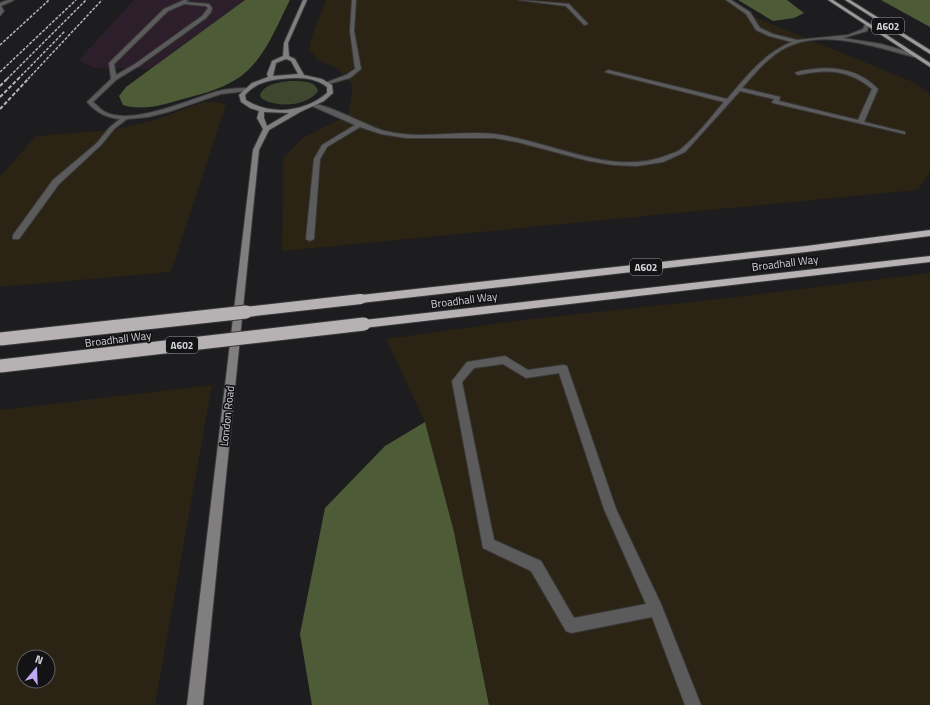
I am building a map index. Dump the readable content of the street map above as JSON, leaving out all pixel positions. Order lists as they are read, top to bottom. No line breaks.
{"streets":{"highway":["A602","Broadhall Way"],"main road":["London Road"]},"north":"top"}
